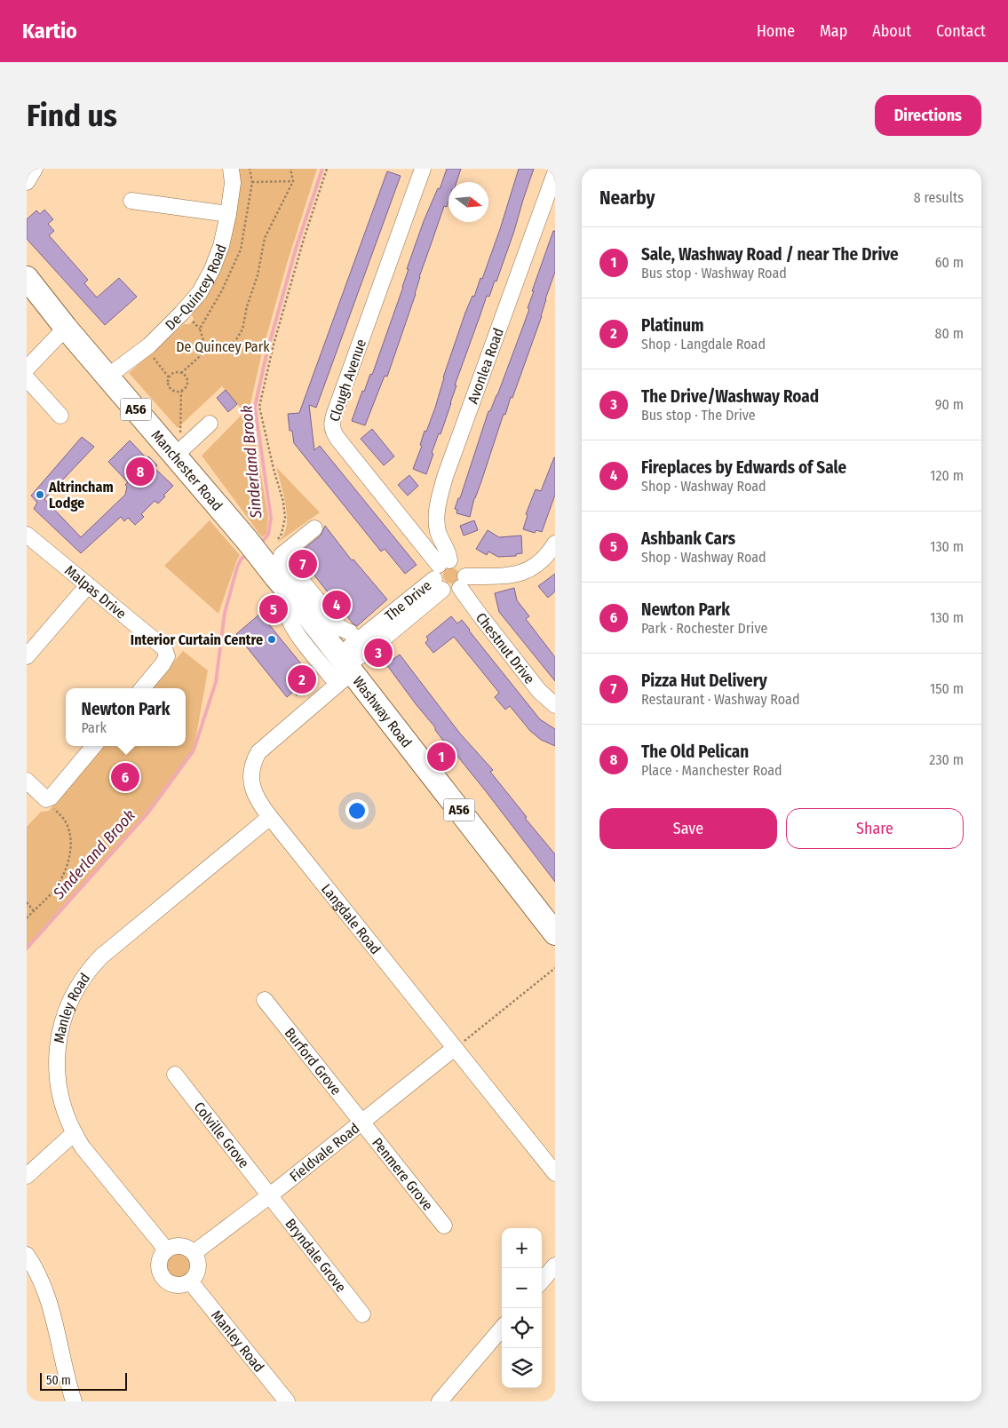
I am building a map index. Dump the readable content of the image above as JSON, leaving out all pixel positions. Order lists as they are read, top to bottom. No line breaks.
{"streets":{"highway":["A56","Manchester Road","Washway Road"],"street":["De-Quincey Road","Avonlea Road","Clough Avenue","Malpas Drive","The Drive","Chestnut Drive","Langdale Road","Manley Road","Burford Grove","Colville Grove","Fieldvale Road","Penmere Grove","Bryndale Grove"]},"crossings":[["De-Quincey Road","Manchester Road"],["Avonlea Road","Clough Avenue"],["Avonlea Road","The Drive"],["Avonlea Road","Chestnut Drive"],["Clough Avenue","The Drive"],["Clough Avenue","Chestnut Drive"],["Manchester Road","Washway Road"],["The Drive","Chestnut Drive"],["The Drive","Washway Road"],["The Drive","Langdale Road"],["Washway Road","Langdale Road"],["Langdale Road","Manley Road"],["Langdale Road","Fieldvale Road"],["Manley Road","Fieldvale Road"],["Burford Grove","Fieldvale Road"],["Burford Grove","Penmere Grove"],["Colville Grove","Fieldvale Road"],["Colville Grove","Bryndale Grove"],["Fieldvale Road","Penmere Grove"],["Fieldvale Road","Bryndale Grove"]],"water":["Sinderland Brook"],"parks":["De Quincey Park"],"places":["Altrincham Lodge","Interior Curtain Centre"],"scale_bar":"50 m","north":"right","page":{"header":"Kartio","nav":["Home","Map","About","Contact"],"buttons":["Directions",["Save","Share"]],"title":"Find us","heading":["Nearby","8 results"],"list":[{"mark":"1","name":"Sale, Washway Road / near The Drive","note":"Bus stop · Washway Road","value":"60 m"},{"mark":"2","name":"Platinum","note":"Shop · Langdale Road","value":"80 m"},{"mark":"3","name":"The Drive/Washway Road","note":"Bus stop · The Drive","value":"90 m"},{"mark":"4","name":"Fireplaces by Edwards of Sale","note":"Shop · Washway Road","value":"120 m"},{"mark":"5","name":"Ashbank Cars","note":"Shop · Washway Road","value":"130 m"},{"mark":"6","name":"Newton Park","note":"Park · Rochester Drive","value":"130 m"},{"mark":"7","name":"Pizza Hut Delivery","note":"Restaurant · Washway Road","value":"150 m"},{"mark":"8","name":"The Old Pelican","note":"Place · Manchester Road","value":"230 m"}],"pins":["8","7","4","5","3","2","1","6"],"popup":["Newton Park","Park"],"map_buttons":["+","−"],"scale":"50 m"}}
